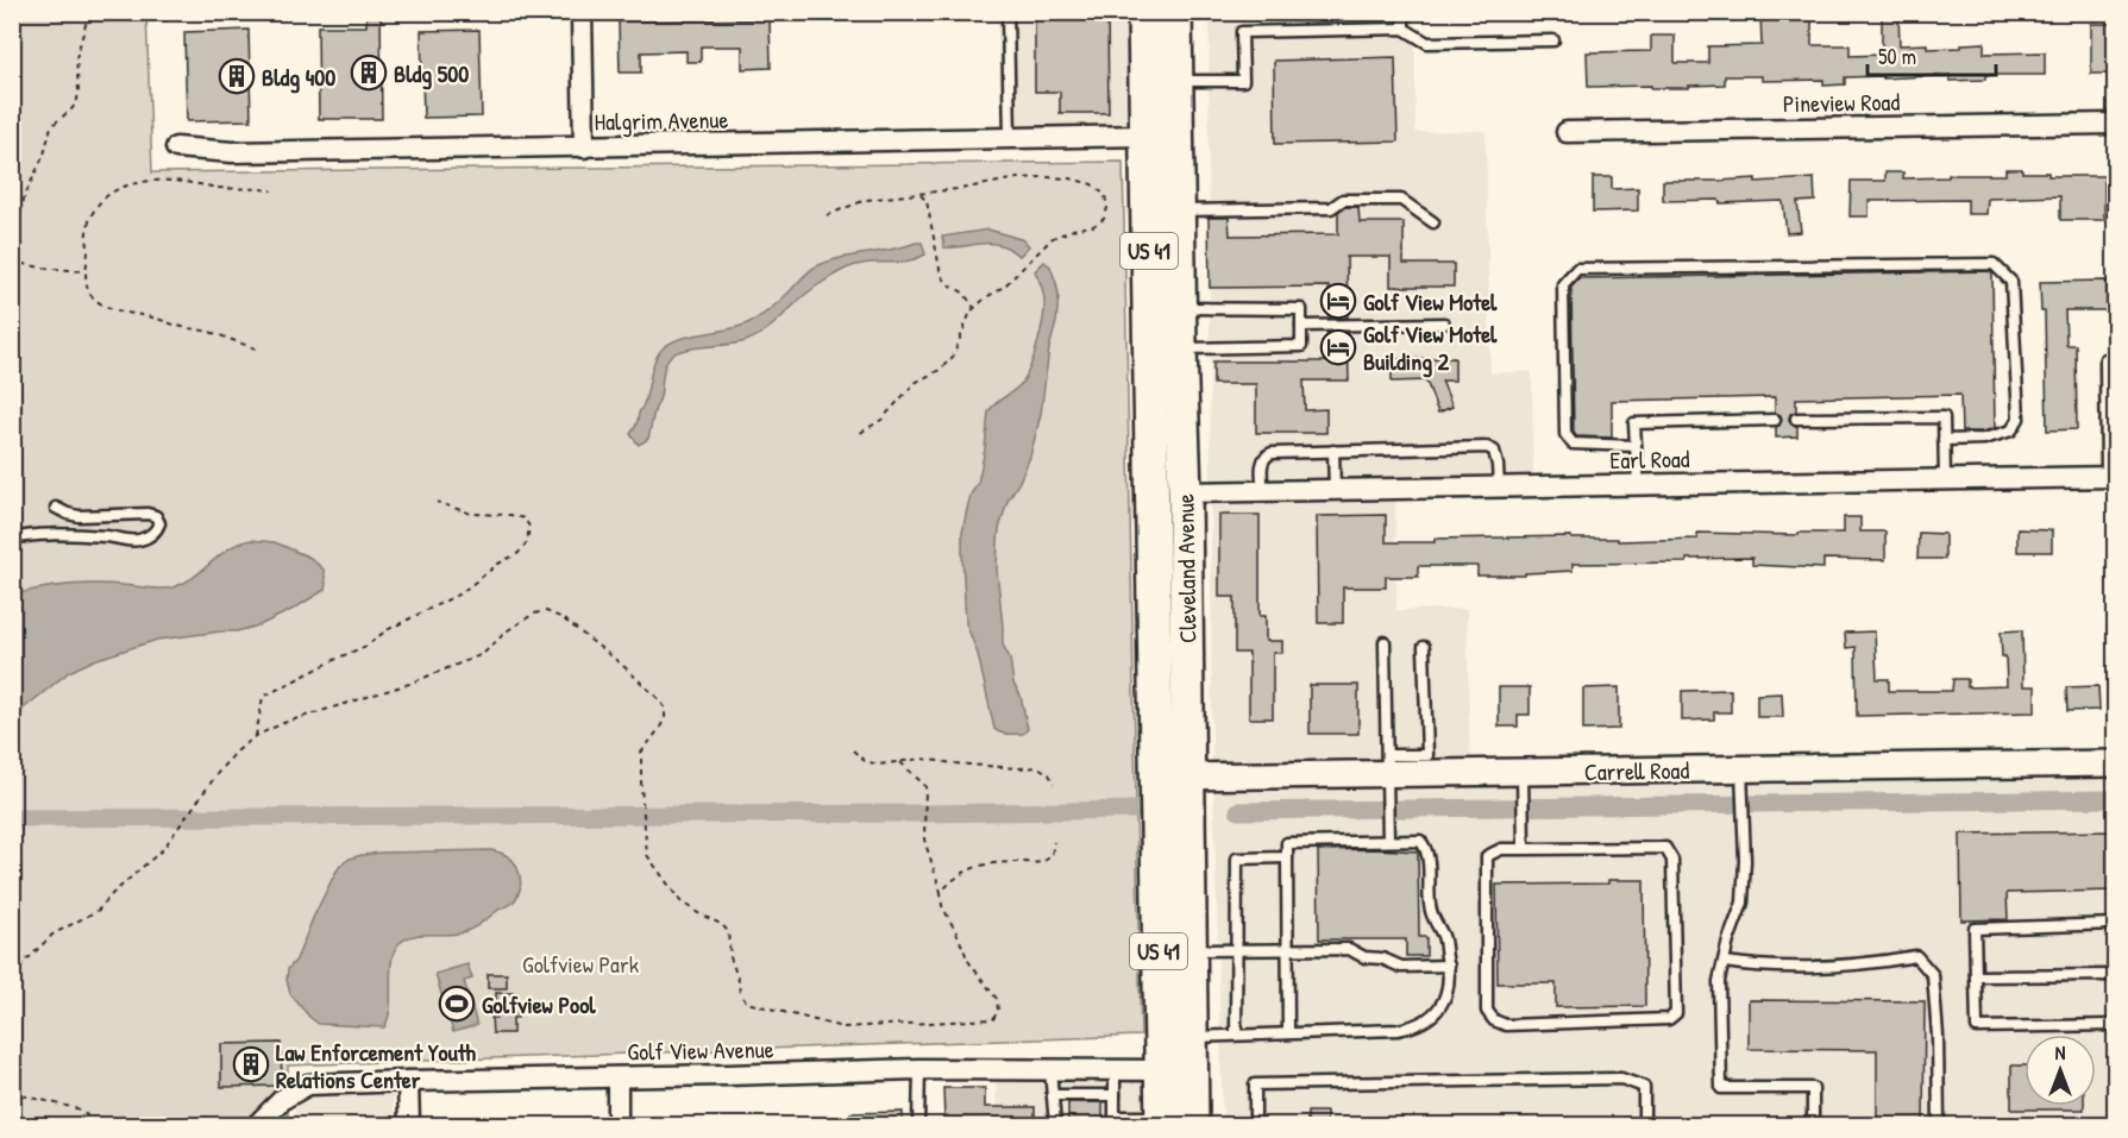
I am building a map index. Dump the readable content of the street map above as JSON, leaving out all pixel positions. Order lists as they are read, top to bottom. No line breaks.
{"streets":{"main road":["US 41","Cleveland Avenue"],"street":["Pineview Road","Halgrim Avenue","Earl Road","Carrell Road","Golf View Avenue"]},"crossings":[["Halgrim Avenue","Cleveland Avenue"],["Earl Road","Cleveland Avenue"],["Cleveland Avenue","Carrell Road"],["Cleveland Avenue","Golf View Avenue"]],"parks":["Golfview Park"],"places":{"building":["Bldg 500","Bldg 400","Law Enforcement Youth Relations Center"],"hotel":["Golf View Motel","Golf View Motel Building 2"],"sports":["Golfview Pool"]},"scale_bar":"50 m","north":"top"}
